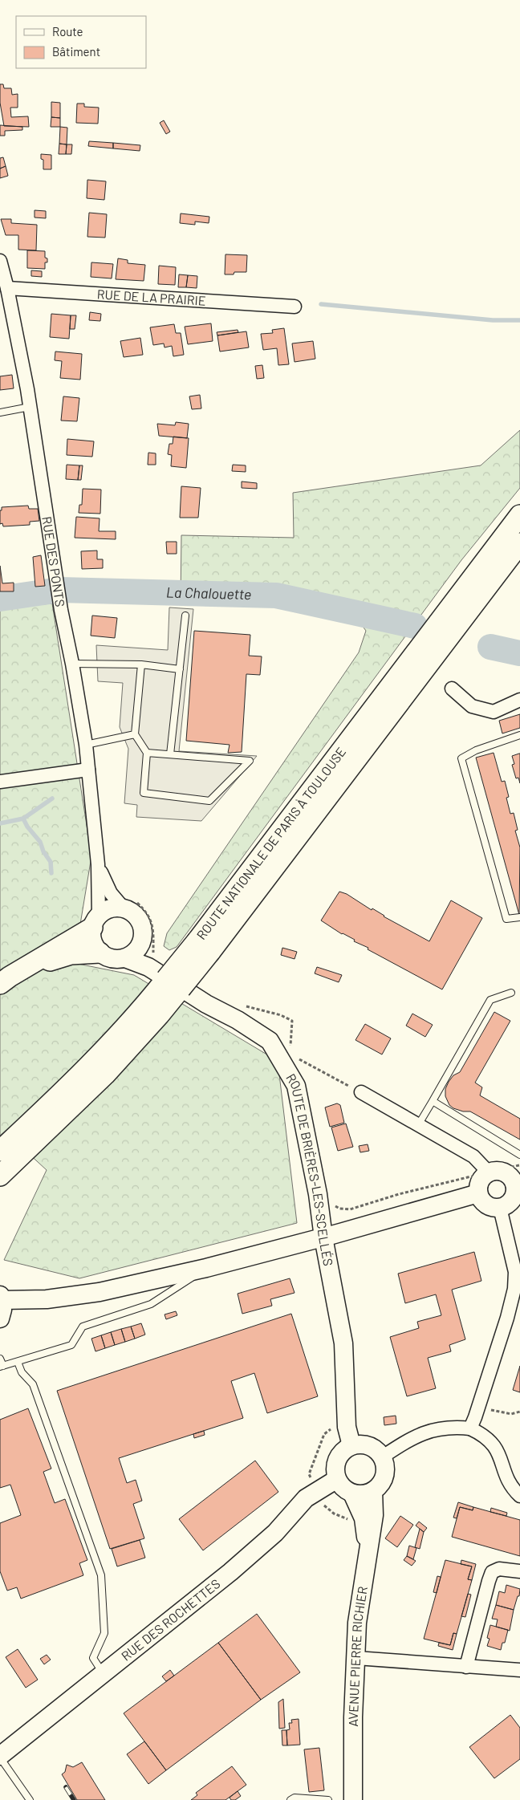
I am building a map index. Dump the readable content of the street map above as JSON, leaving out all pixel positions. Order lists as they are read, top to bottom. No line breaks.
{"streets":{"main road":["ROUTE NATIONALE DE PARIS À TOULOUSE"],"street":["RUE DE LA PRAIRIE","RUE DES PONTS","ROUTE DE BRIÈRES-LES-SCELLÉS","RUE DES ROCHETTES","AVENUE PIERRE RICHIER"]},"crossings":[["RUE DE LA PRAIRIE","RUE DES PONTS"],["RUE DES PONTS","ROUTE DE BRIÈRES-LES-SCELLÉS"],["ROUTE DE BRIÈRES-LES-SCELLÉS","RUE DES ROCHETTES"],["ROUTE DE BRIÈRES-LES-SCELLÉS","AVENUE PIERRE RICHIER"],["RUE DES ROCHETTES","AVENUE PIERRE RICHIER"]],"water":["La Chalouette"],"legend":["Route","Bâtiment"]}
